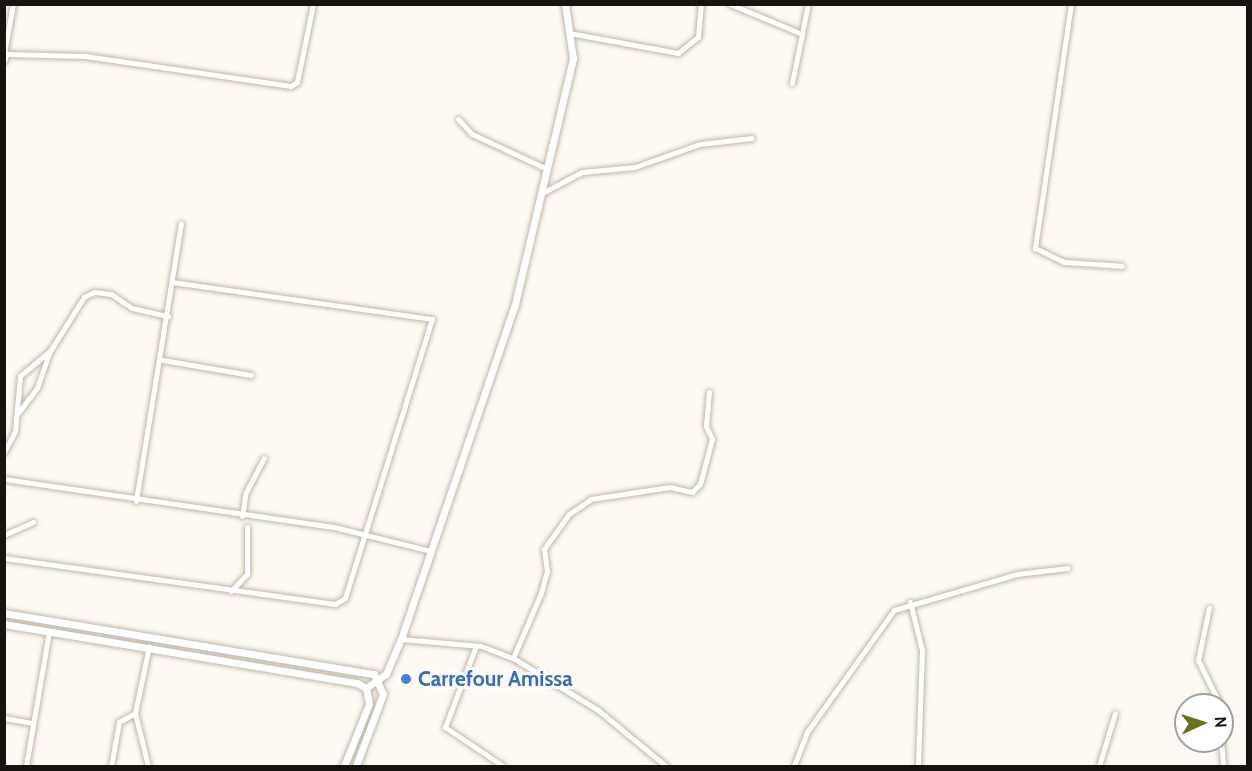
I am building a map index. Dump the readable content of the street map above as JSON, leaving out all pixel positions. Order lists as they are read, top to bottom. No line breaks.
{"places":["Carrefour Amissa"],"north":"right"}
